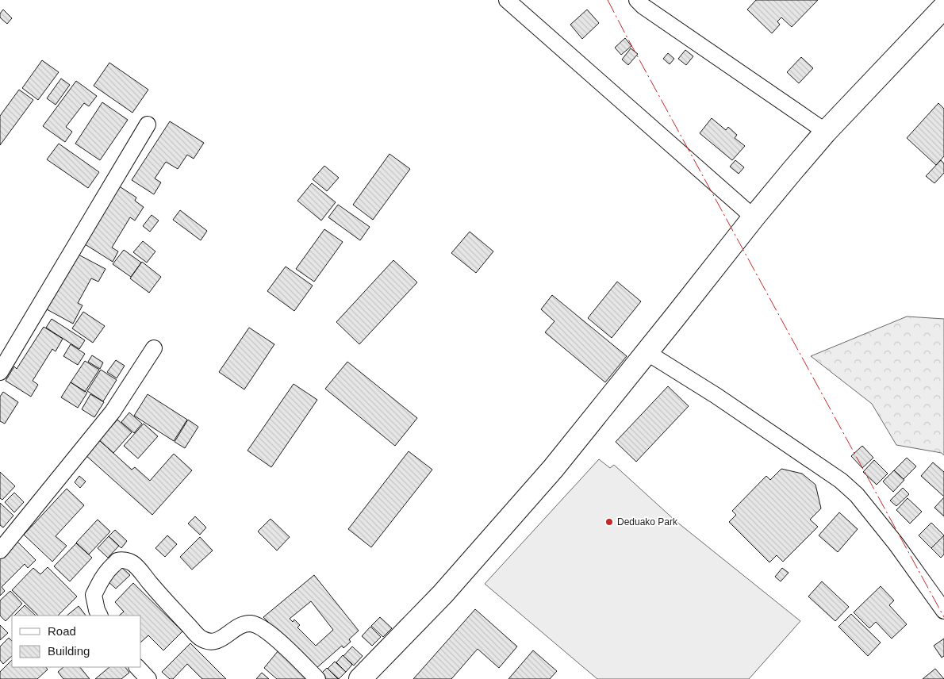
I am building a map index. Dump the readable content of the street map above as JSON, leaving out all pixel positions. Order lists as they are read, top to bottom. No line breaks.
{"places":["Deduako Park"],"legend":["Road","Building"]}
